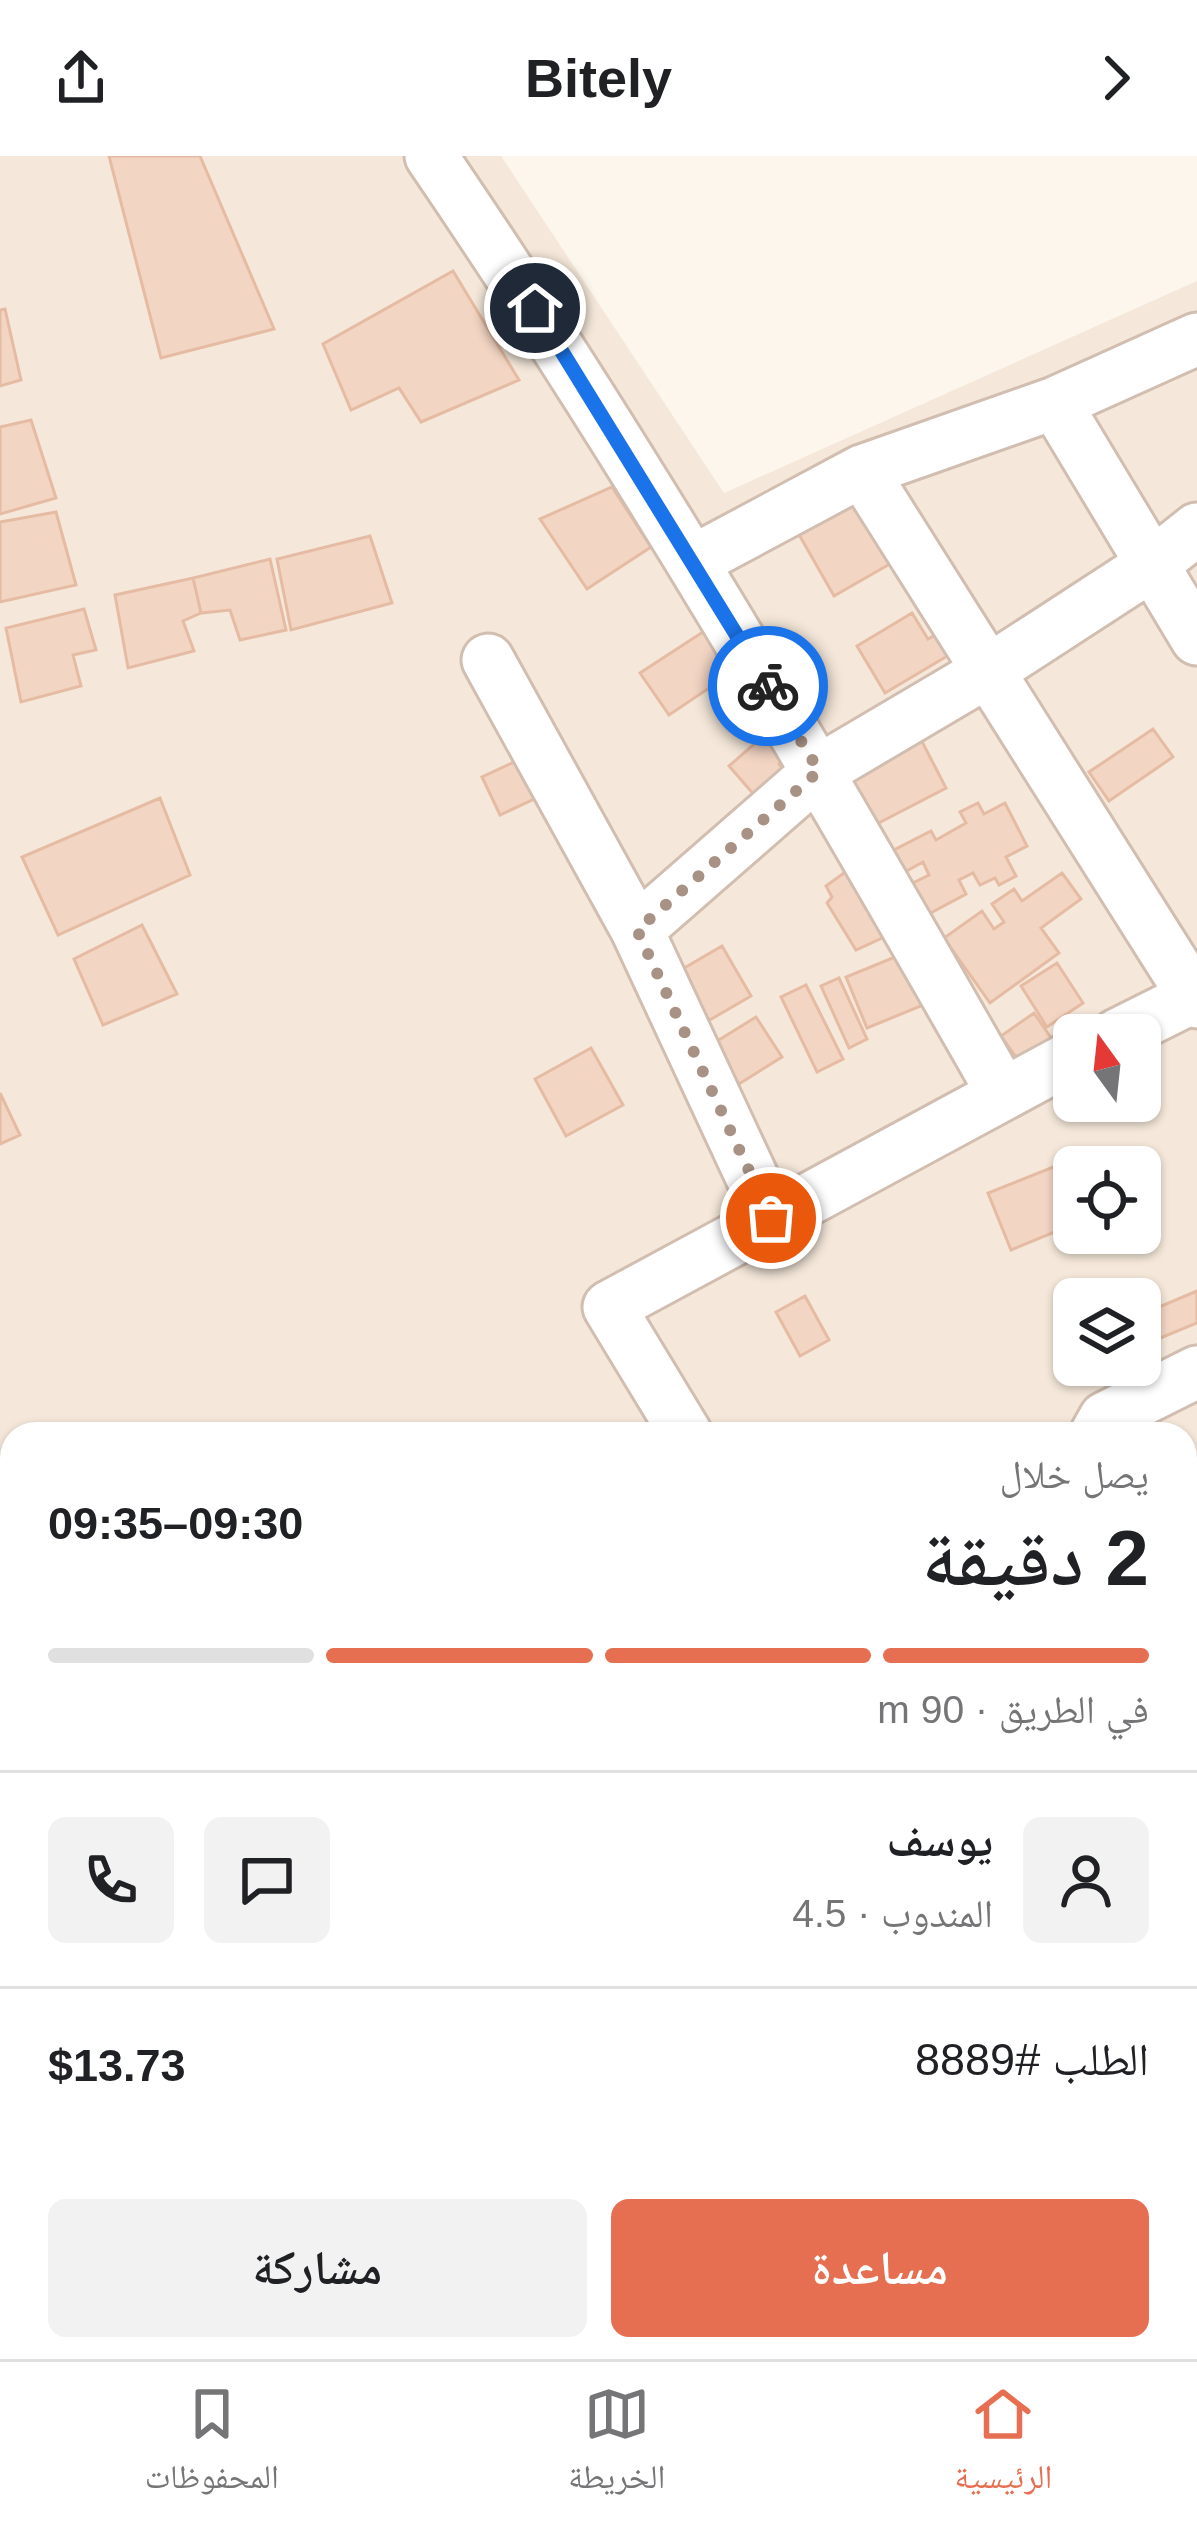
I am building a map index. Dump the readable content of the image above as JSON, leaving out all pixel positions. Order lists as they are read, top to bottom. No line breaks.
{"north":"top","page":{"header":"Bitely","heading":["2 دقيقة","يصل خلال","09:30–09:35"],"panel":["يوسف","المندوب · 4.5","الطلب #8889","$13.73"],"bar":"في الطريق · 90 m","buttons":["مساعدة","مشاركة"],"tabs":["الرئيسية","الخريطة","المحفوظات"]}}
